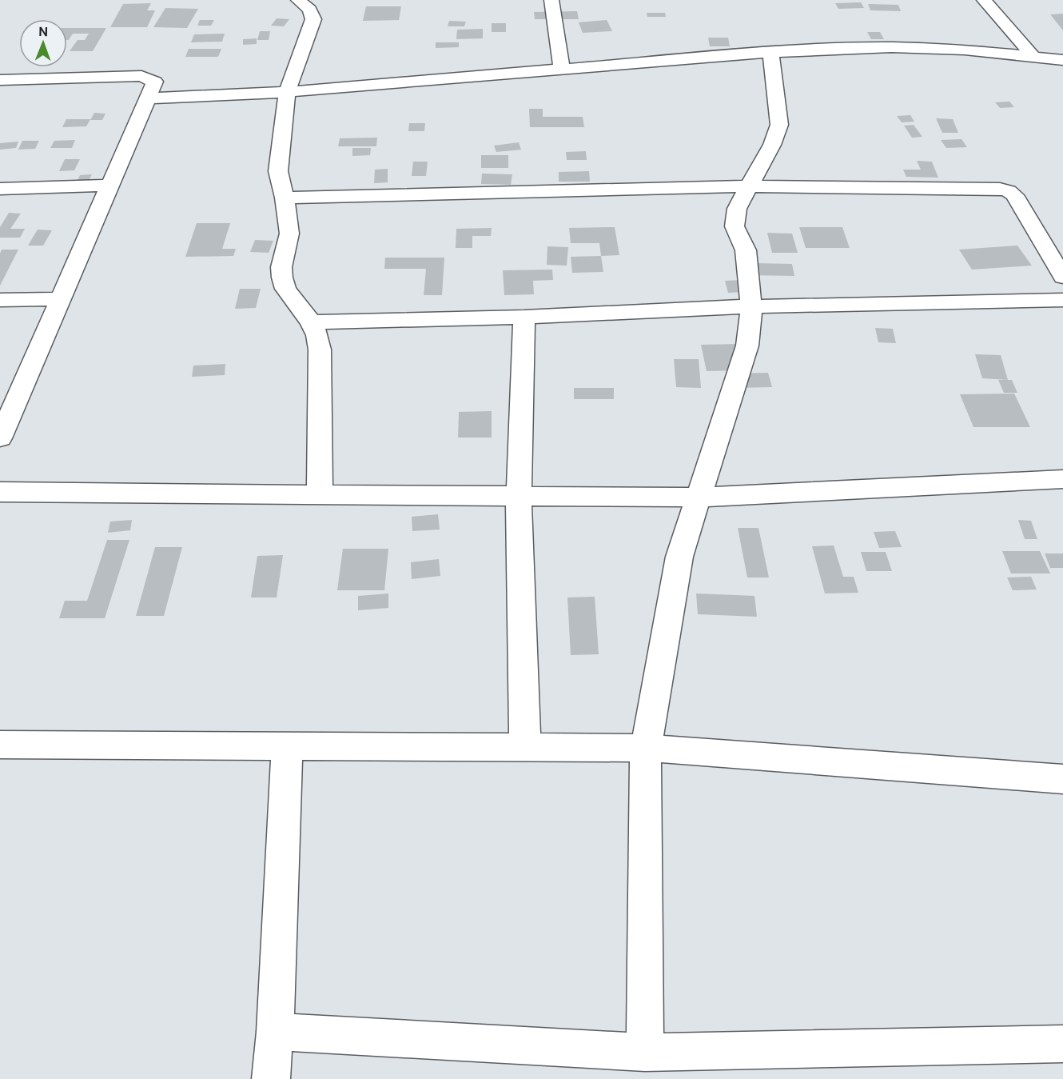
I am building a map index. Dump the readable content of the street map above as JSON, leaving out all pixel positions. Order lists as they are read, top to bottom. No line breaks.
{"north":"top"}
